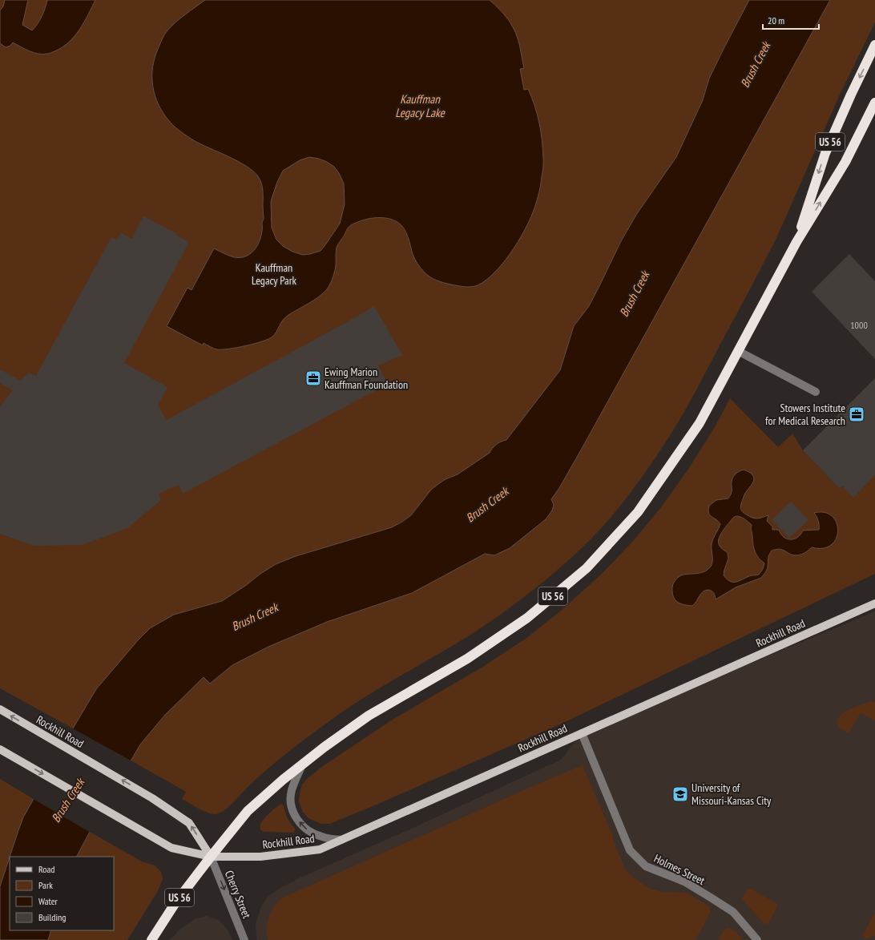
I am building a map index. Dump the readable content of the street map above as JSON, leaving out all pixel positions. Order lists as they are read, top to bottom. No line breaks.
{"streets":{"highway":["US 56"],"main road":["Rockhill Road"],"street":["Holmes Street","Cherry Street"]},"crossings":[["US 56","Rockhill Road"],["US 56","Cherry Street"],["Rockhill Road","Holmes Street"],["Rockhill Road","Cherry Street"]],"one_way":["Cherry Street"],"water":["Brush Creek","Kauffman Legacy Lake"],"parks":["Kauffman Legacy Park"],"places":{"office":["Ewing Marion Kauffman Foundation","Stowers Institute for Medical Research"],"school or university":["University of Missouri-Kansas City"]},"house_numbers":["1000"],"legend":["Road","Park","Water","Building"],"scale_bar":"20 m"}
